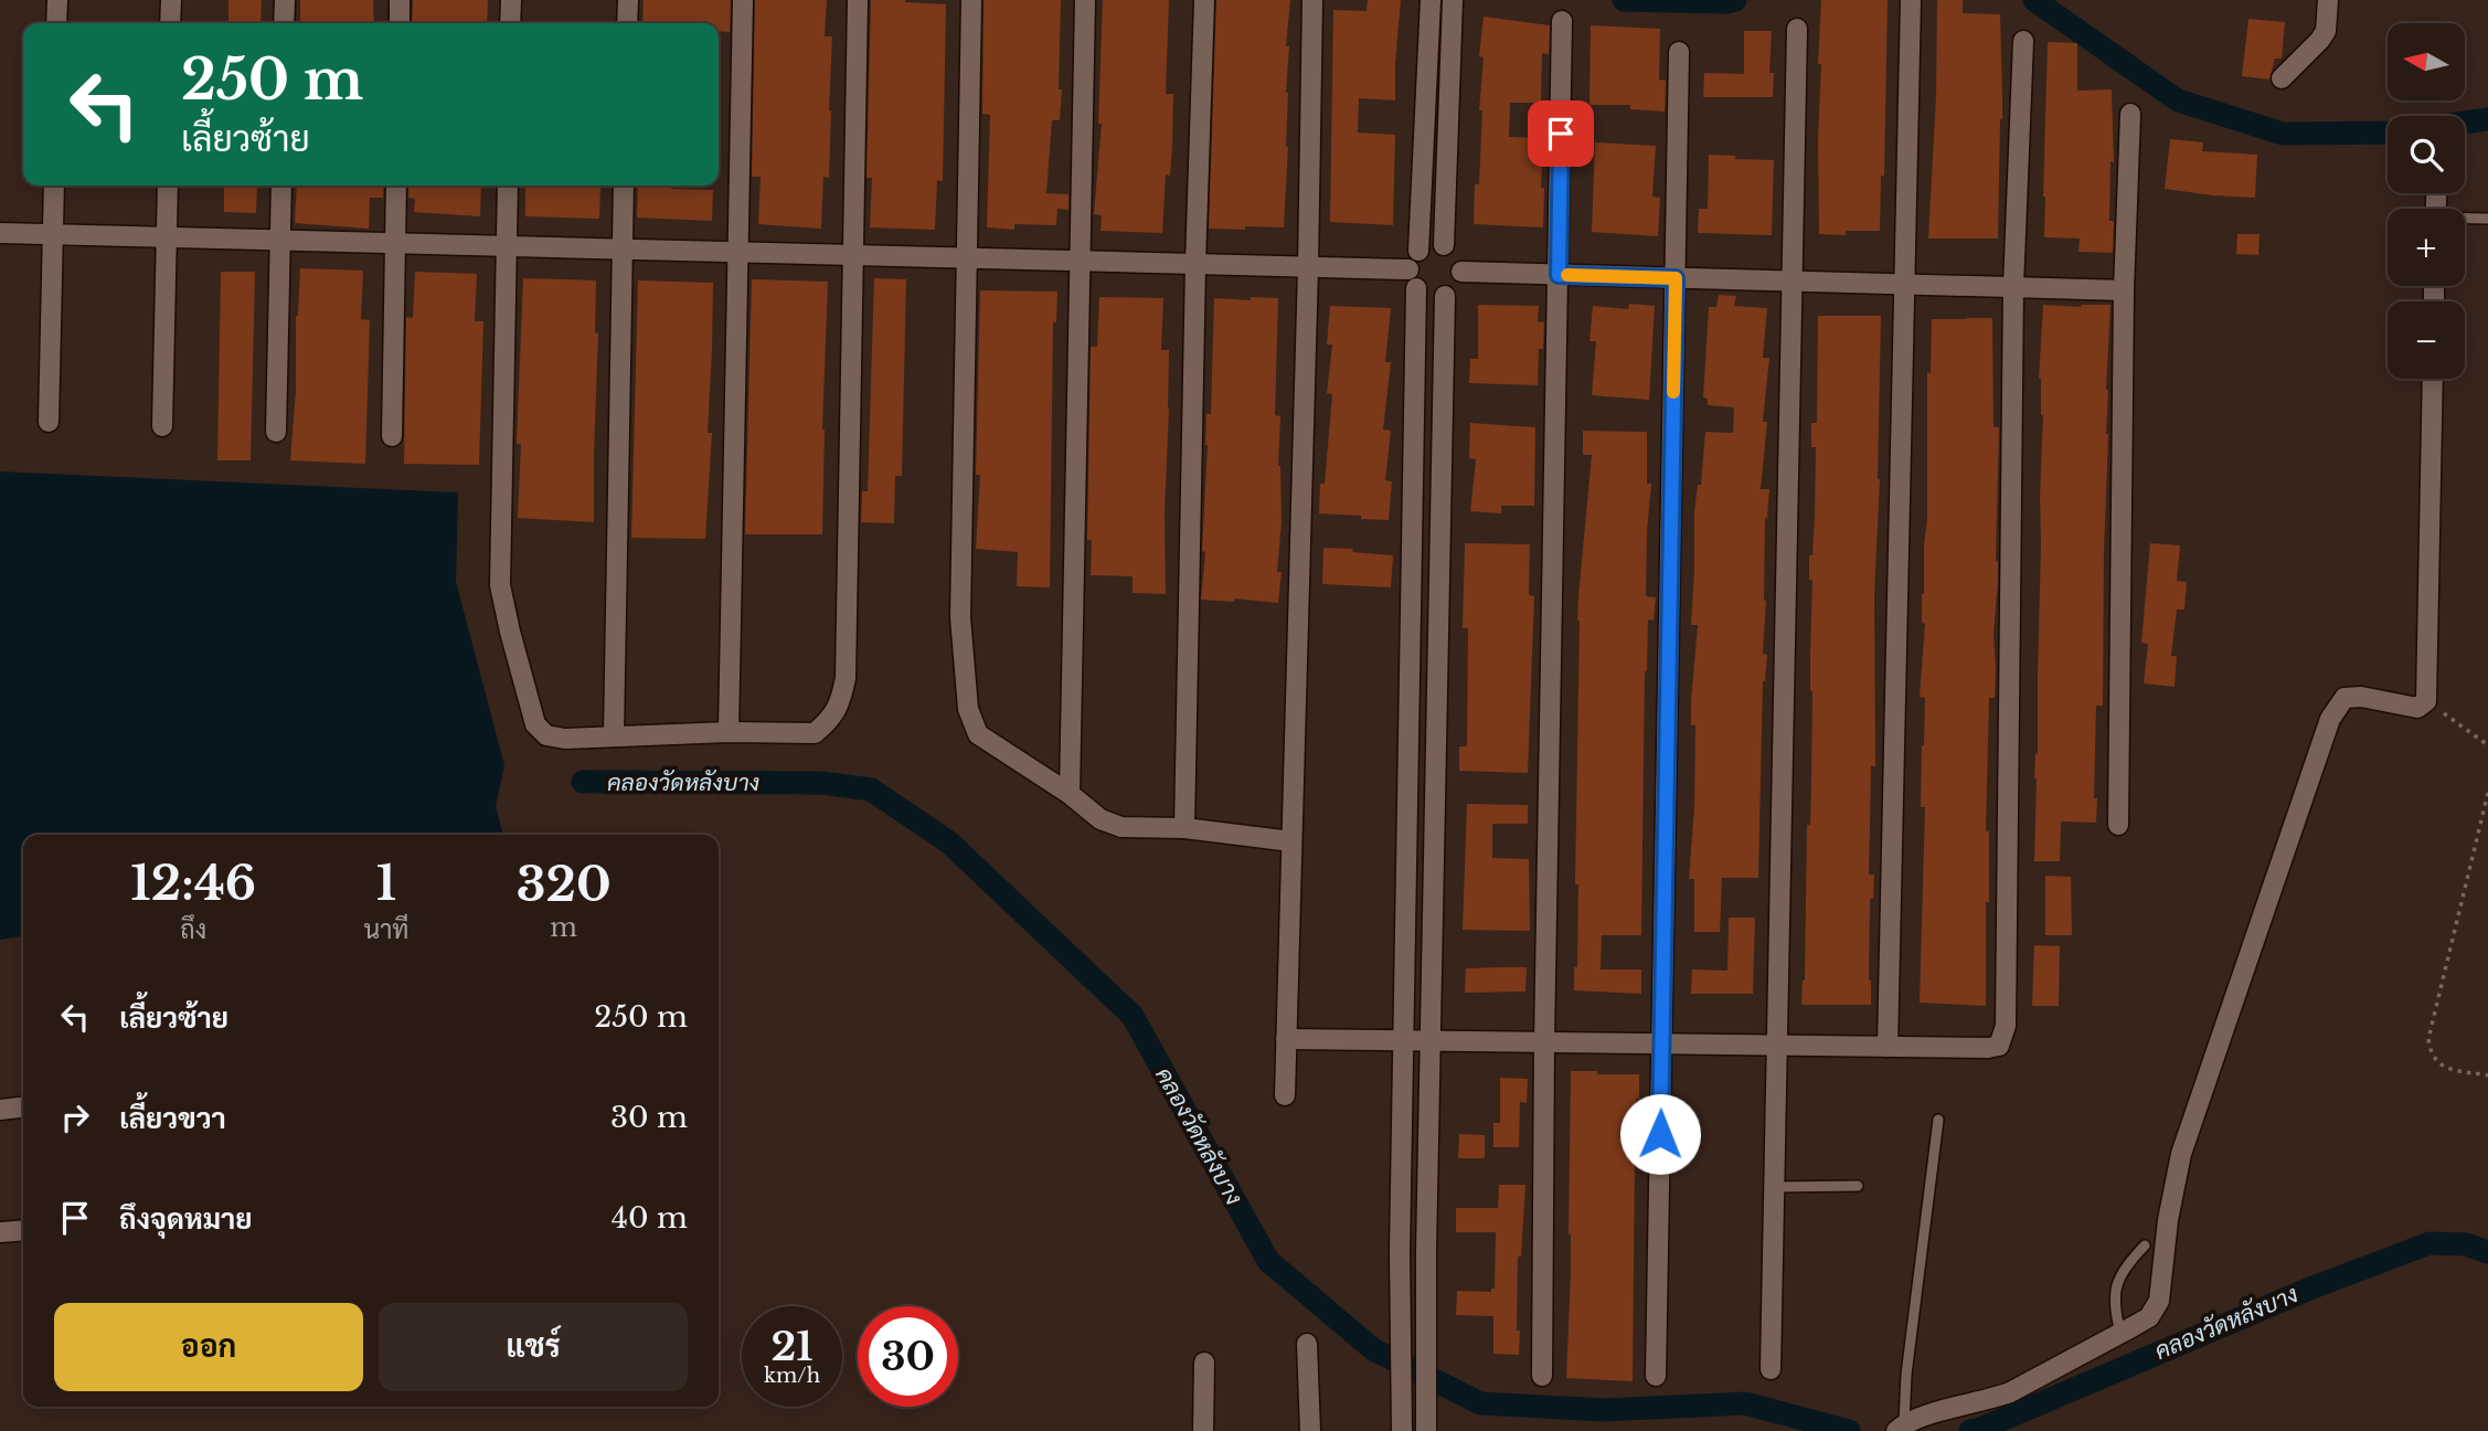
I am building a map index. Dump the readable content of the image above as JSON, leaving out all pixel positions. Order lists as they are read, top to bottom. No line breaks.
{"water":["คลองวัดหลังบาง"],"north":"left","page":{"map_buttons":["+","−"],"turn":["250 m","เลี้ยวซ้าย"],"eta":["12:46","ถึง","1","นาที","320","m"],"list":[{"name":"เลี้ยวซ้าย","value":"250 m"},{"name":"เลี้ยวขวา","value":"30 m"},{"name":"ถึงจุดหมาย","value":"40 m"}],"buttons":["ออก","แชร์"],"speed":"21 km/h","limit":"30"}}
